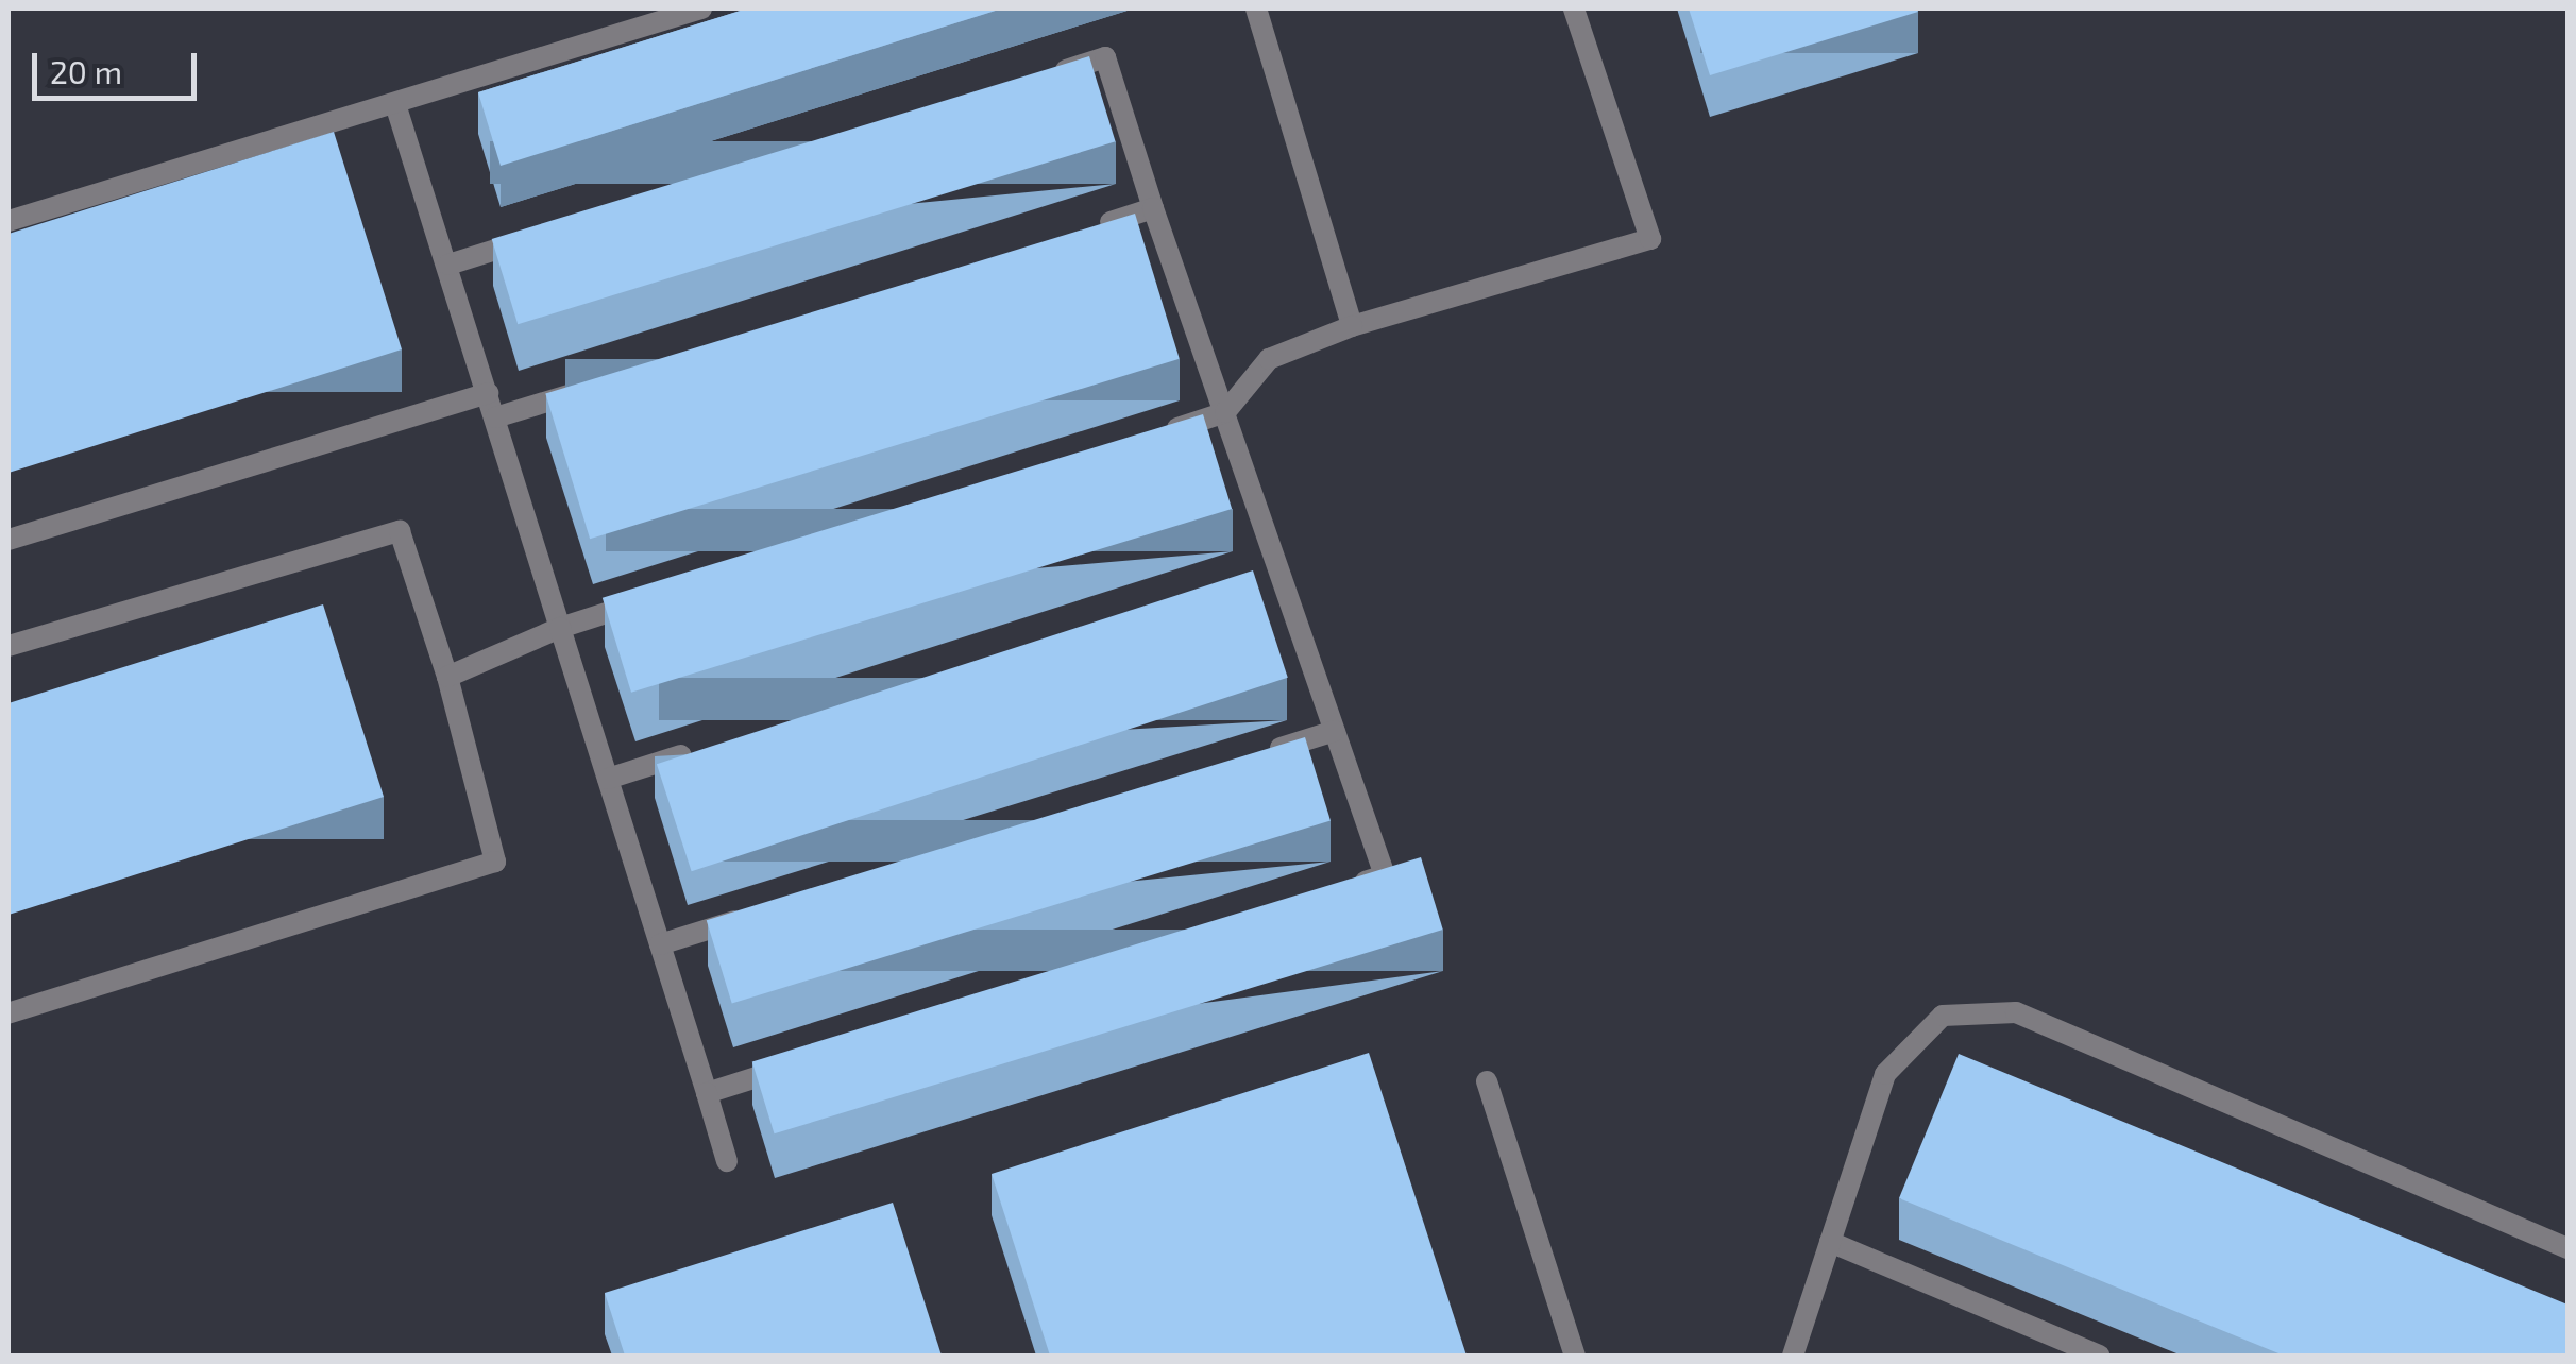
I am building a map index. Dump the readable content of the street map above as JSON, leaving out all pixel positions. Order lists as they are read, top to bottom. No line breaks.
{"scale_bar":"20 m"}
